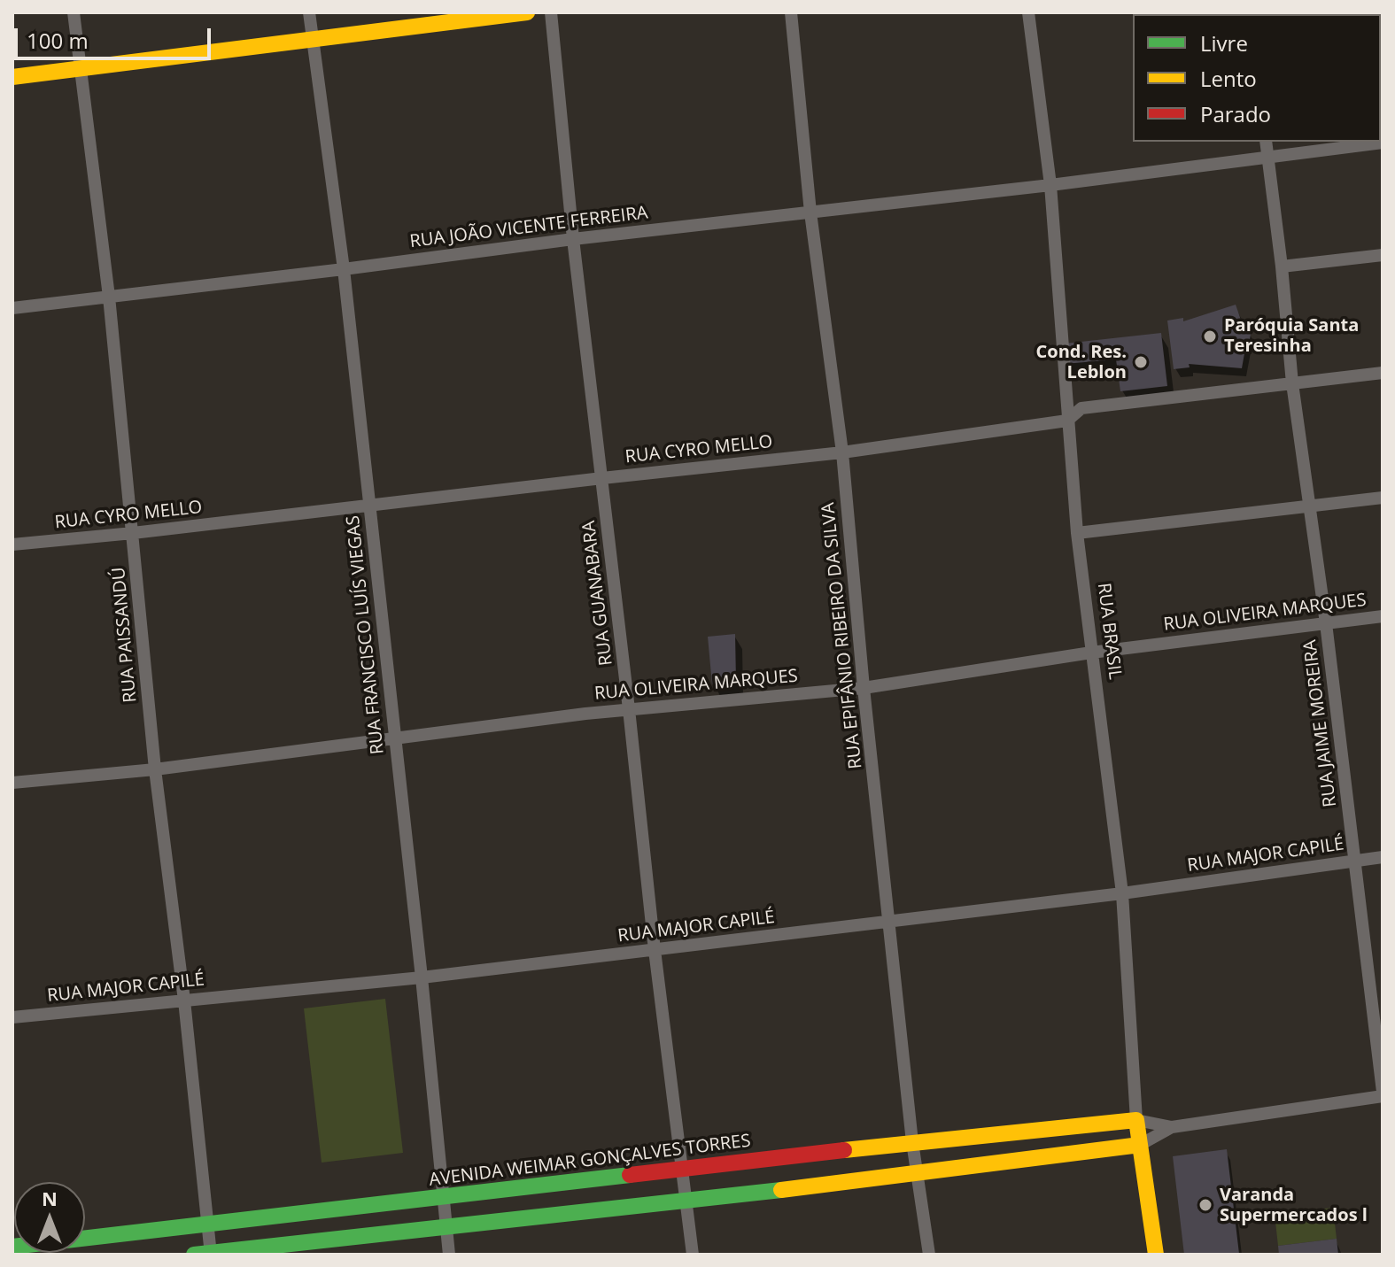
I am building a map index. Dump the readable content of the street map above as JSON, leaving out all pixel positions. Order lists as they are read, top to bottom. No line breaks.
{"streets":{"main road":["RUA BRASIL","AVENIDA WEIMAR GONÇALVES TORRES"],"street":["RUA JOÃO VICENTE FERREIRA","RUA CYRO MELLO","RUA GUANABARA","RUA OLIVEIRA MARQUES","RUA PAISSANDÚ","RUA FRANCISCO LUÍS VIEGAS","RUA EPIFÂNIO RIBEIRO DA SILVA","RUA JAIME MOREIRA","RUA MAJOR CAPILÉ"]},"crossings":[["RUA JOÃO VICENTE FERREIRA","RUA GUANABARA"],["RUA JOÃO VICENTE FERREIRA","RUA BRASIL"],["RUA JOÃO VICENTE FERREIRA","RUA PAISSANDÚ"],["RUA JOÃO VICENTE FERREIRA","RUA FRANCISCO LUÍS VIEGAS"],["RUA JOÃO VICENTE FERREIRA","RUA EPIFÂNIO RIBEIRO DA SILVA"],["RUA JOÃO VICENTE FERREIRA","RUA JAIME MOREIRA"],["RUA CYRO MELLO","RUA GUANABARA"],["RUA CYRO MELLO","RUA BRASIL"],["RUA CYRO MELLO","RUA PAISSANDÚ"],["RUA CYRO MELLO","RUA FRANCISCO LUÍS VIEGAS"],["RUA CYRO MELLO","RUA EPIFÂNIO RIBEIRO DA SILVA"],["RUA CYRO MELLO","RUA JAIME MOREIRA"],["RUA GUANABARA","RUA OLIVEIRA MARQUES"],["RUA GUANABARA","RUA MAJOR CAPILÉ"],["RUA GUANABARA","AVENIDA WEIMAR GONÇALVES TORRES"],["RUA OLIVEIRA MARQUES","RUA BRASIL"],["RUA OLIVEIRA MARQUES","RUA PAISSANDÚ"],["RUA OLIVEIRA MARQUES","RUA FRANCISCO LUÍS VIEGAS"],["RUA OLIVEIRA MARQUES","RUA EPIFÂNIO RIBEIRO DA SILVA"],["RUA OLIVEIRA MARQUES","RUA JAIME MOREIRA"],["RUA BRASIL","RUA MAJOR CAPILÉ"],["RUA BRASIL","AVENIDA WEIMAR GONÇALVES TORRES"],["RUA PAISSANDÚ","RUA MAJOR CAPILÉ"],["RUA PAISSANDÚ","AVENIDA WEIMAR GONÇALVES TORRES"],["RUA FRANCISCO LUÍS VIEGAS","RUA MAJOR CAPILÉ"],["RUA FRANCISCO LUÍS VIEGAS","AVENIDA WEIMAR GONÇALVES TORRES"],["RUA EPIFÂNIO RIBEIRO DA SILVA","RUA MAJOR CAPILÉ"],["RUA EPIFÂNIO RIBEIRO DA SILVA","AVENIDA WEIMAR GONÇALVES TORRES"],["RUA JAIME MOREIRA","RUA MAJOR CAPILÉ"],["RUA JAIME MOREIRA","AVENIDA WEIMAR GONÇALVES TORRES"]],"places":["Paróquia Santa Teresinha","Cond. Res. Leblon","Varanda Supermercados l"],"legend":["Livre","Lento","Parado"],"scale_bar":"100 m","north":"top"}
